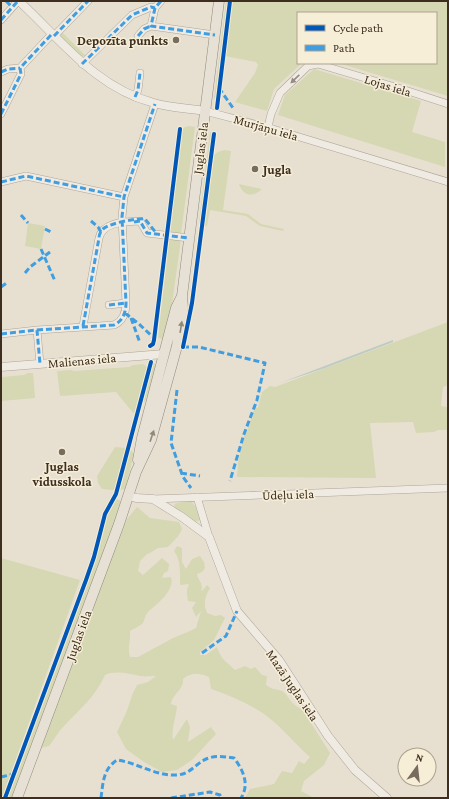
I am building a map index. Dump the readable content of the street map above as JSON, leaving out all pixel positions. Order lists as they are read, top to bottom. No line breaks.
{"streets":{"main road":["Juglas iela"],"street":["Lojas iela","Murjāņu iela","Malienas iela","Ūdeļu iela","Mazā Juglas iela"]},"crossings":[["Lojas iela","Murjāņu iela"],["Murjāņu iela","Juglas iela"],["Juglas iela","Malienas iela"],["Juglas iela","Ūdeļu iela"],["Ūdeļu iela","Mazā Juglas iela"]],"one_way":["Lojas iela"],"places":["Depozīta punkts","Jugla","Juglas vidusskola"],"legend":["Cycle path","Path"],"north":"top"}
